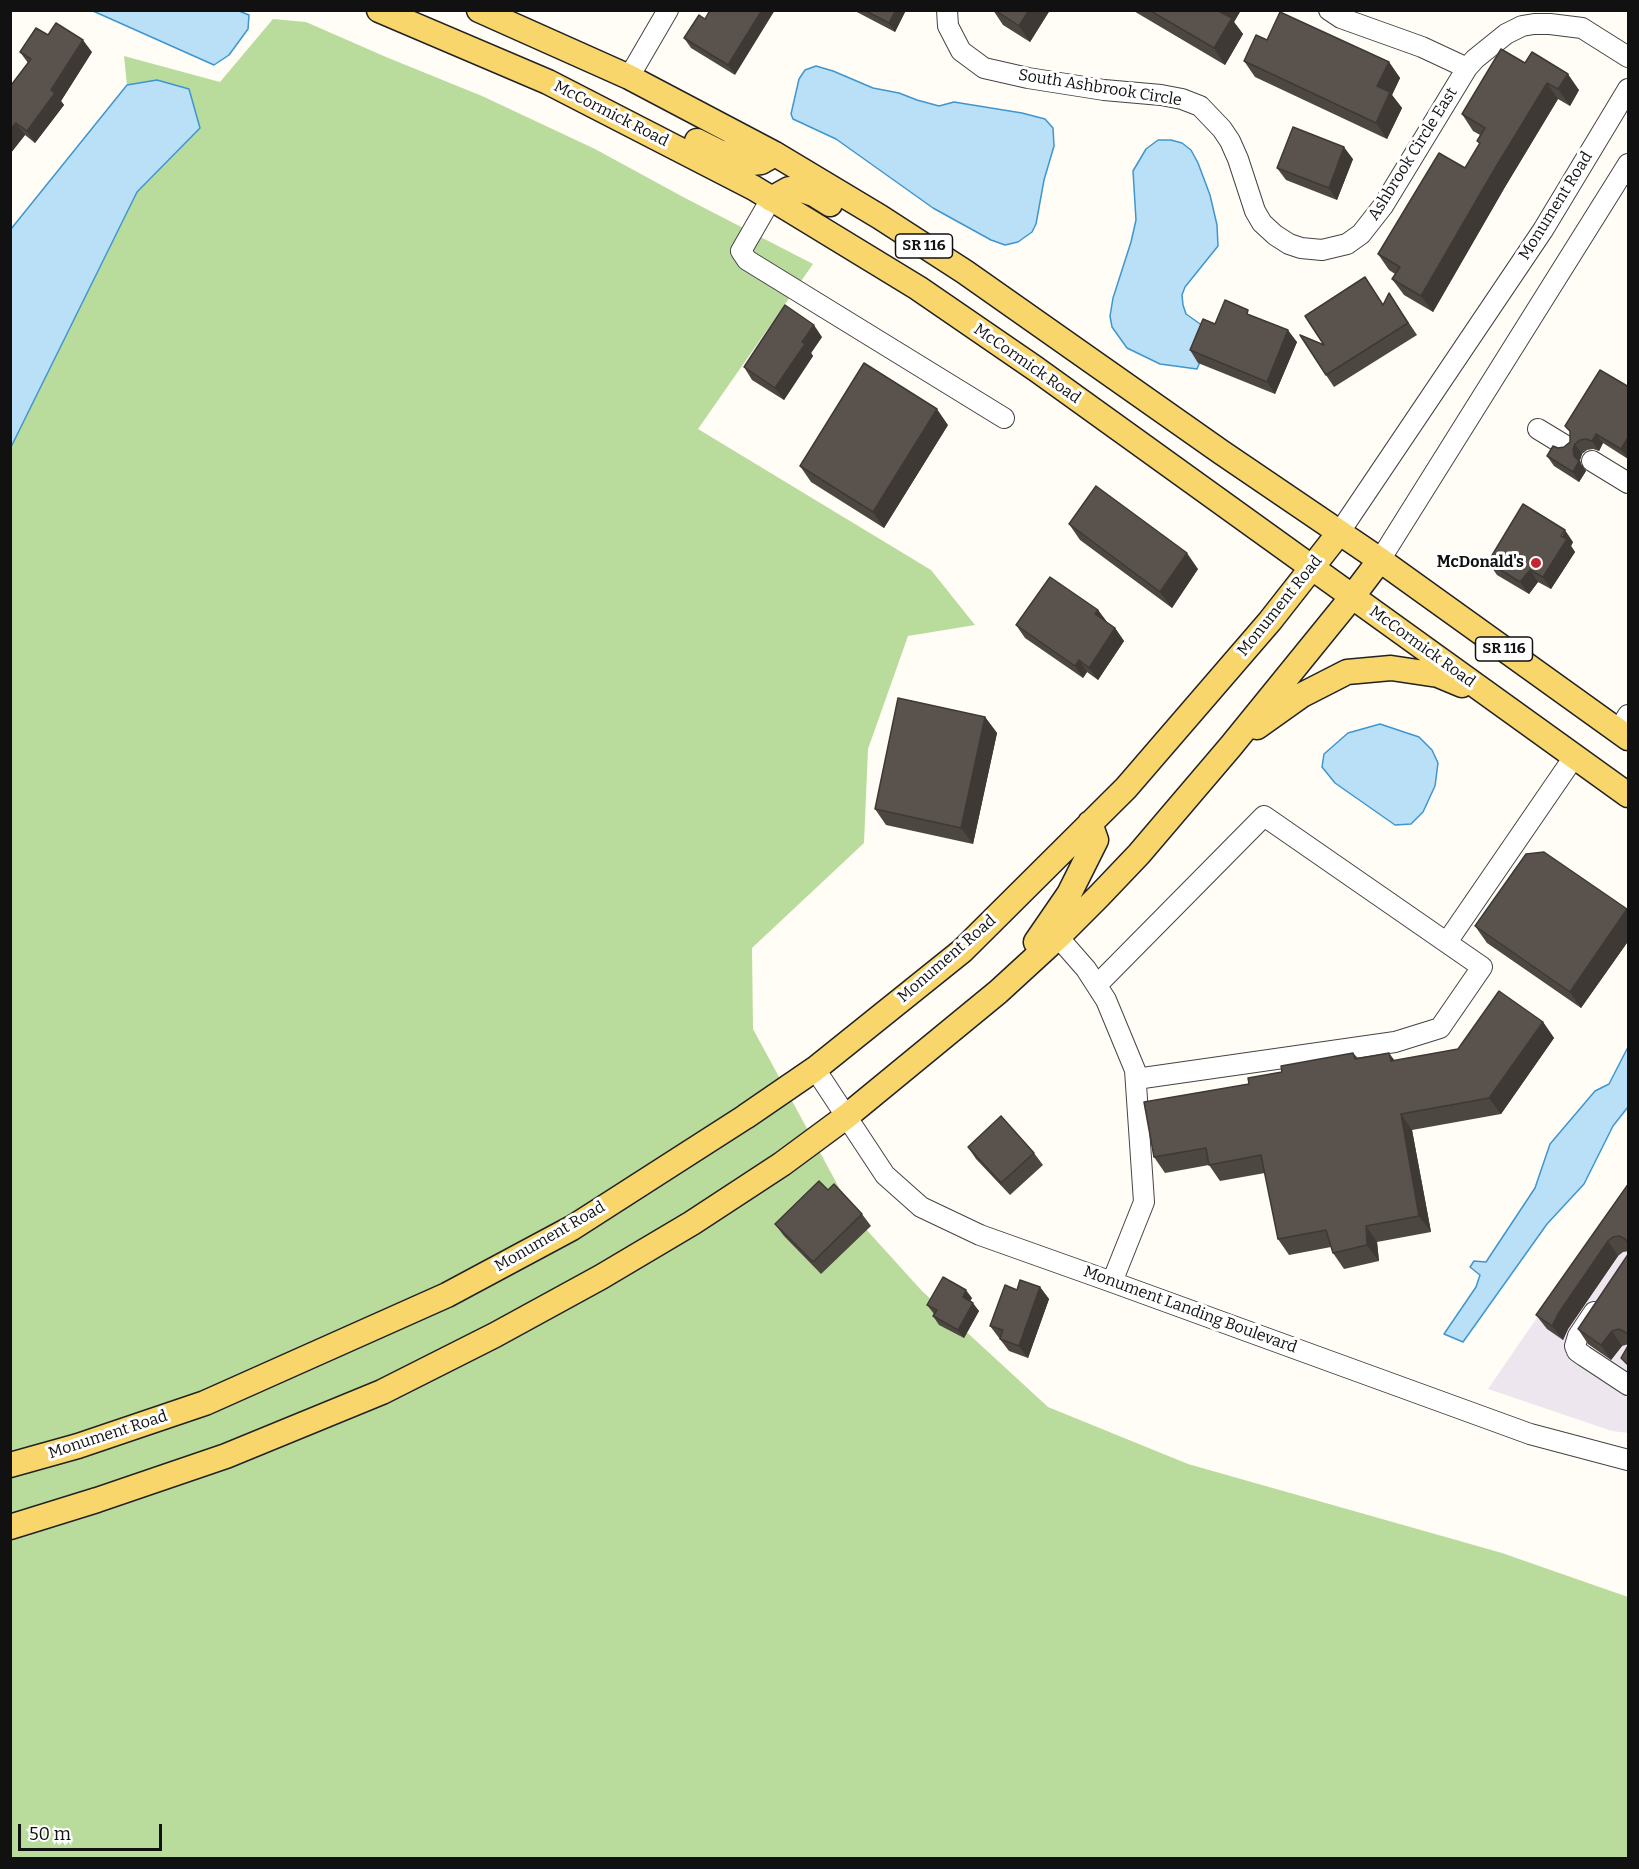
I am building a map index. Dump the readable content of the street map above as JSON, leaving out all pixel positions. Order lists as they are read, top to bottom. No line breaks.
{"streets":{"main road":["McCormick Road","Monument Road","SR 116"],"street":["South Ashbrook Circle","Ashbrook Circle East","Monument Landing Boulevard"]},"crossings":[["South Ashbrook Circle","Ashbrook Circle East"],["McCormick Road","Monument Road"],["Monument Road","SR 116"],["Monument Road","Monument Landing Boulevard"]],"places":["McDonald's"],"scale_bar":"50 m"}
